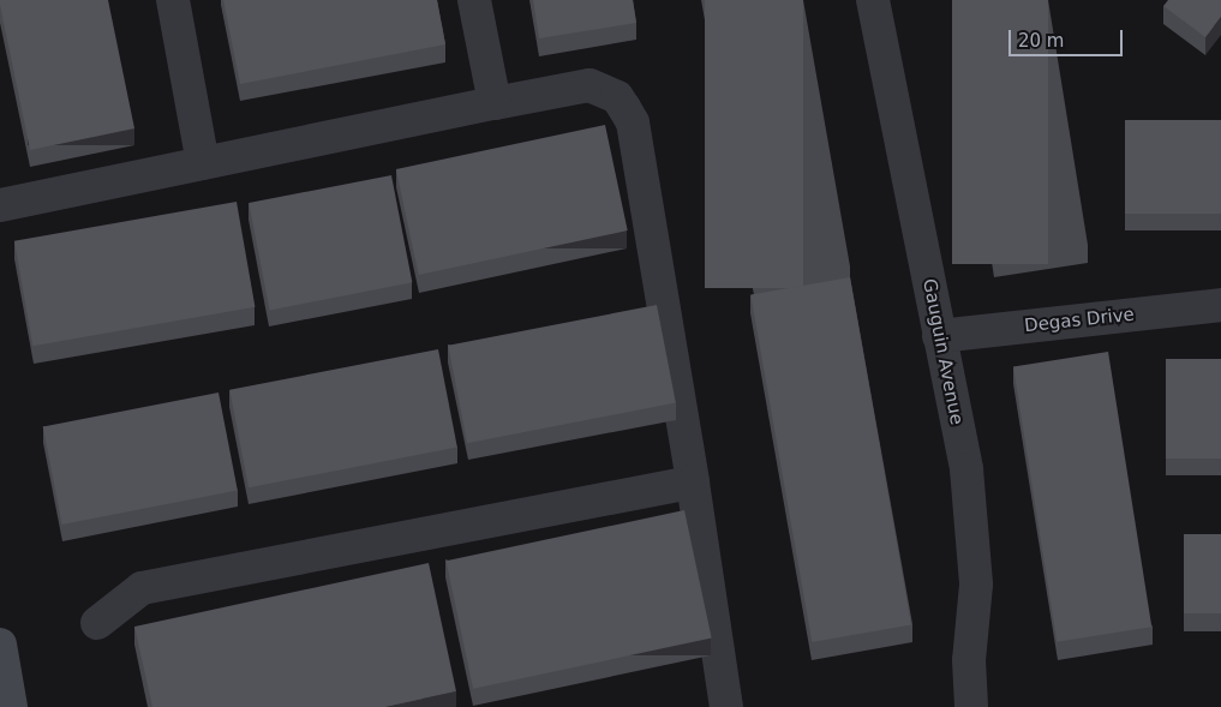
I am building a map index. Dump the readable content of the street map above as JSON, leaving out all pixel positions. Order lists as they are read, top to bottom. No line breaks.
{"streets":{"street":["Degas Drive","Gauguin Avenue"]},"crossings":[["Degas Drive","Gauguin Avenue"]],"scale_bar":"20 m"}
